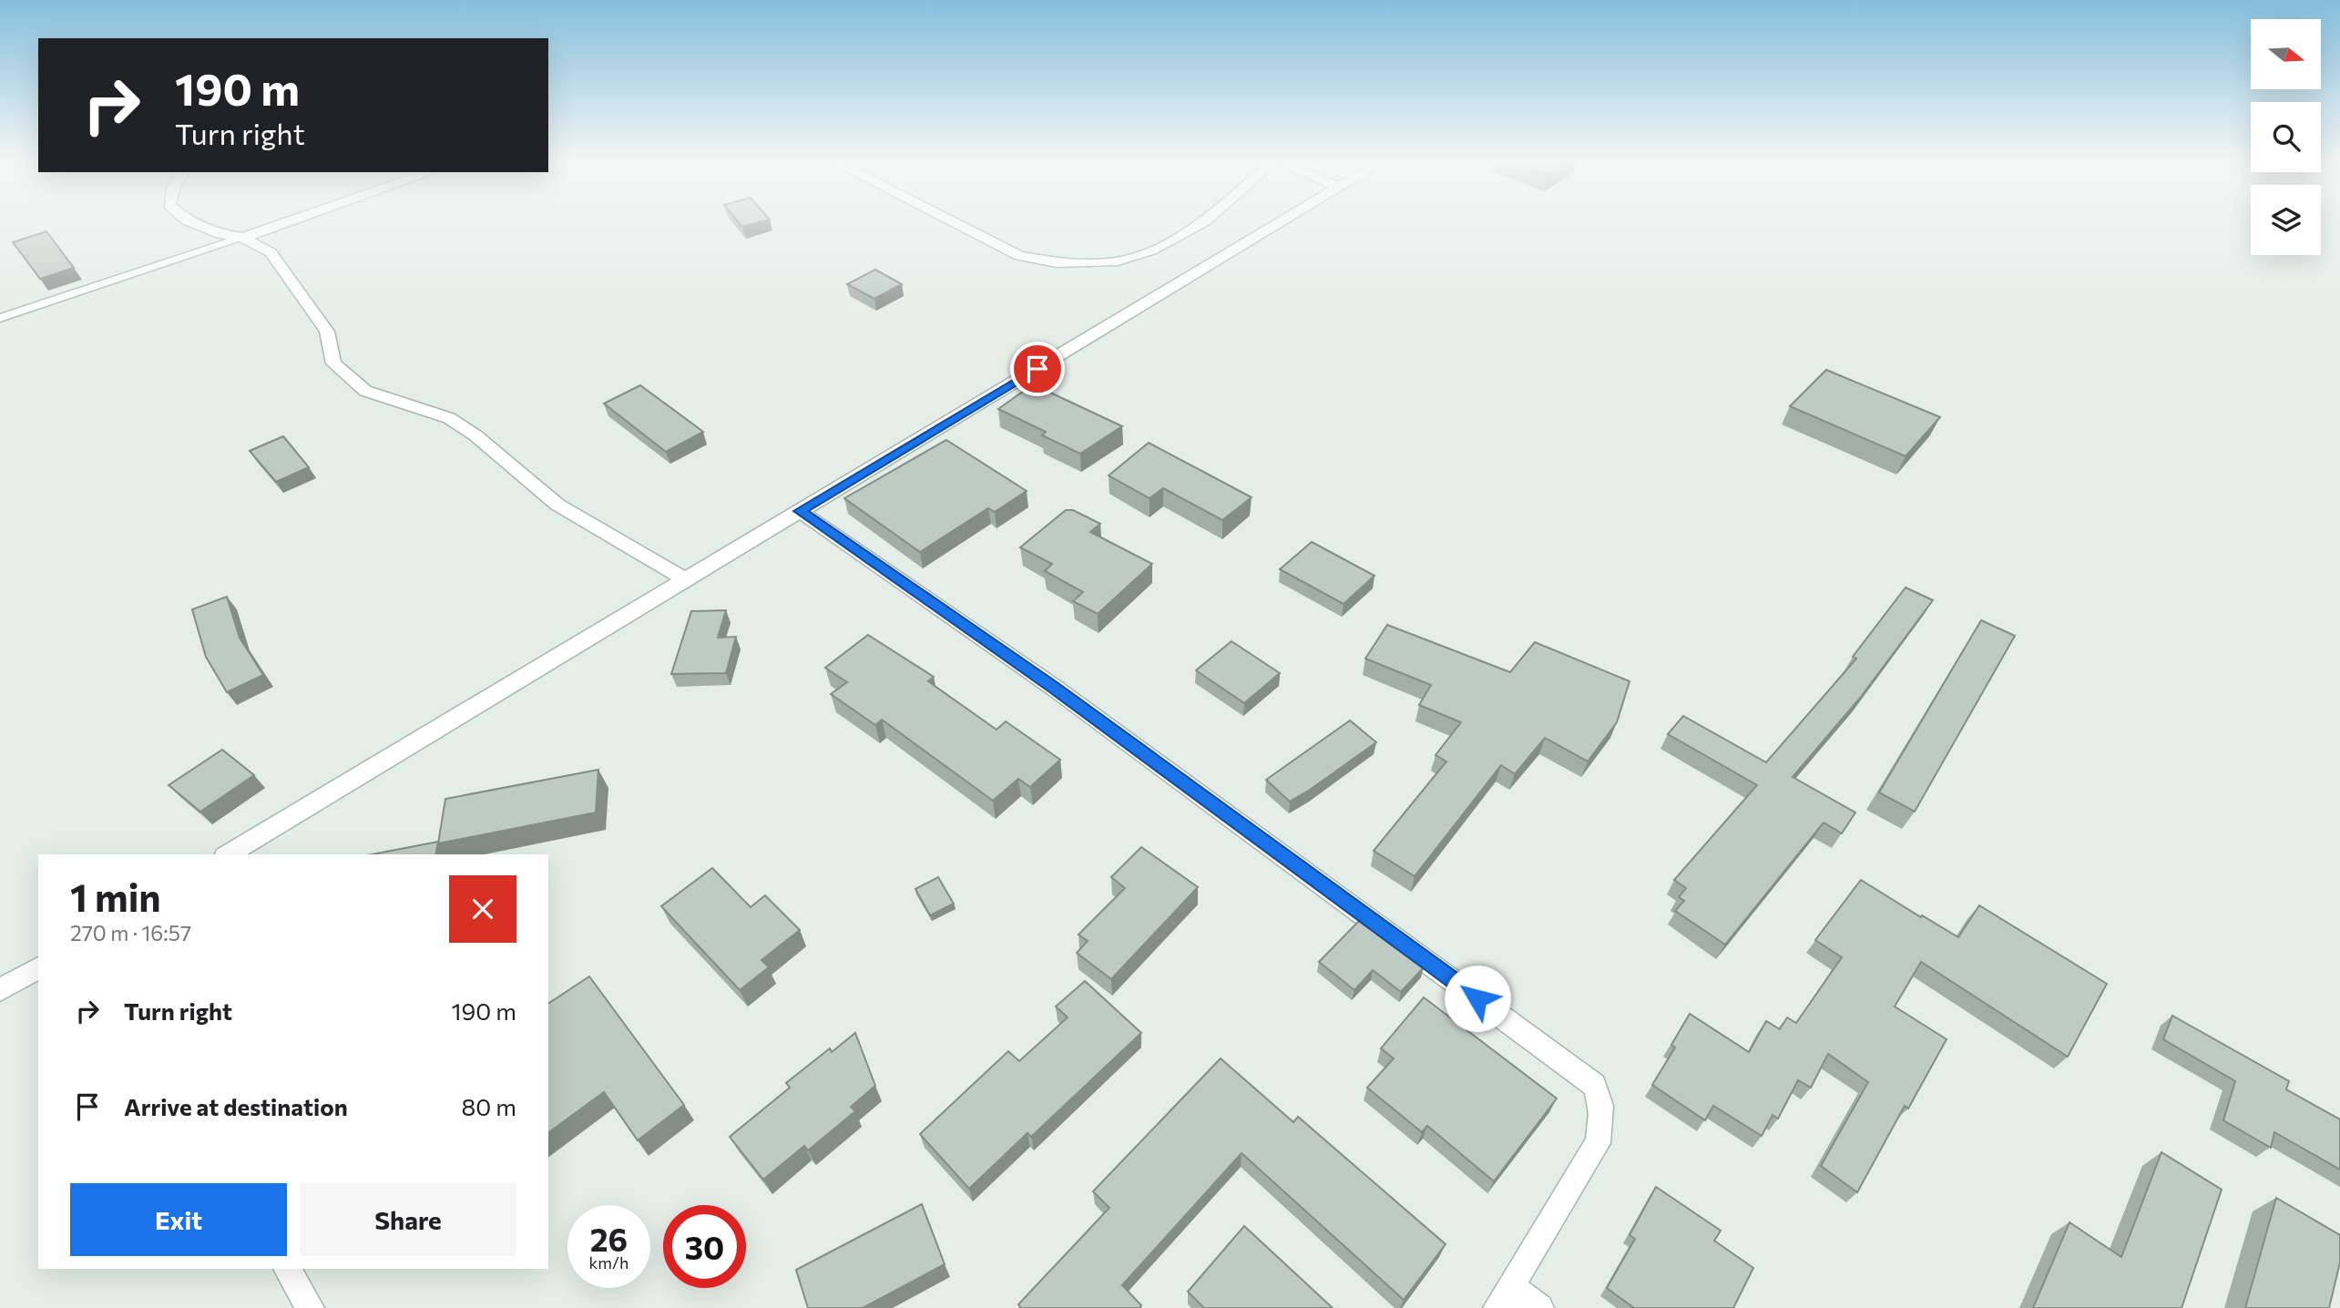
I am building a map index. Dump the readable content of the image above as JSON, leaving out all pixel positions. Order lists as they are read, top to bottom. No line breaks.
{"north":"right","page":{"turn":["190 m","Turn right"],"heading":["1 min","270 m · 16:57"],"list":[{"name":"Turn right","value":"190 m"},{"name":"Arrive at destination","value":"80 m"}],"buttons":["Exit","Share"],"speed":"26 km/h","limit":"30"}}
